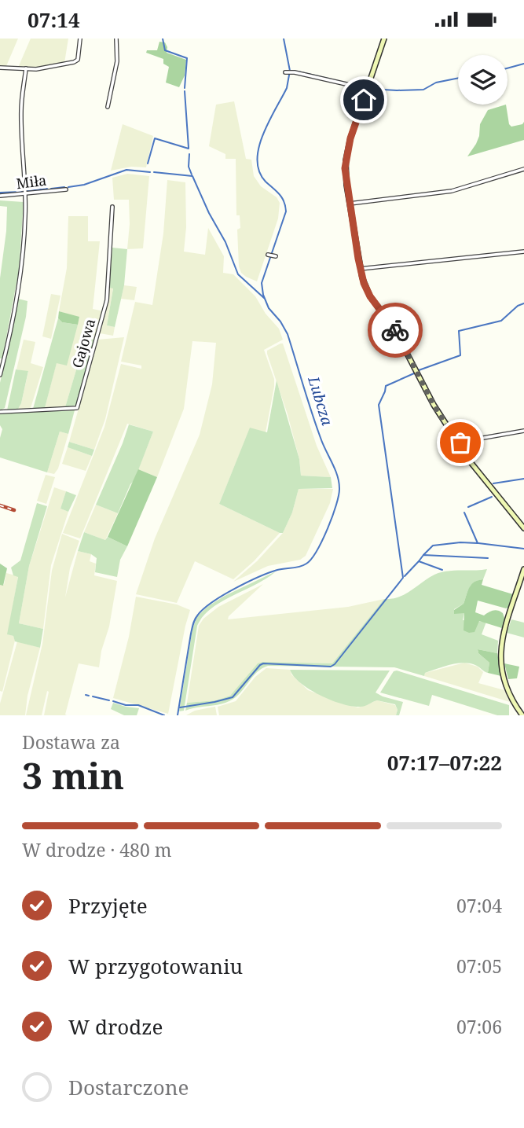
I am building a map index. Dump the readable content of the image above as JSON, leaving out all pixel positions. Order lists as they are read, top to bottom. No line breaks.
{"streets":{"street":["Miła","Gajowa"]},"water":["Lubcza"],"page":{"status":"07:14","heading":["3 min","Dostawa za","07:17–07:22"],"bar":"W drodze · 480 m","list":[["Przyjęte","07:04"],["W przygotowaniu","07:05"],["W drodze","07:06"],"Dostarczone"]}}
